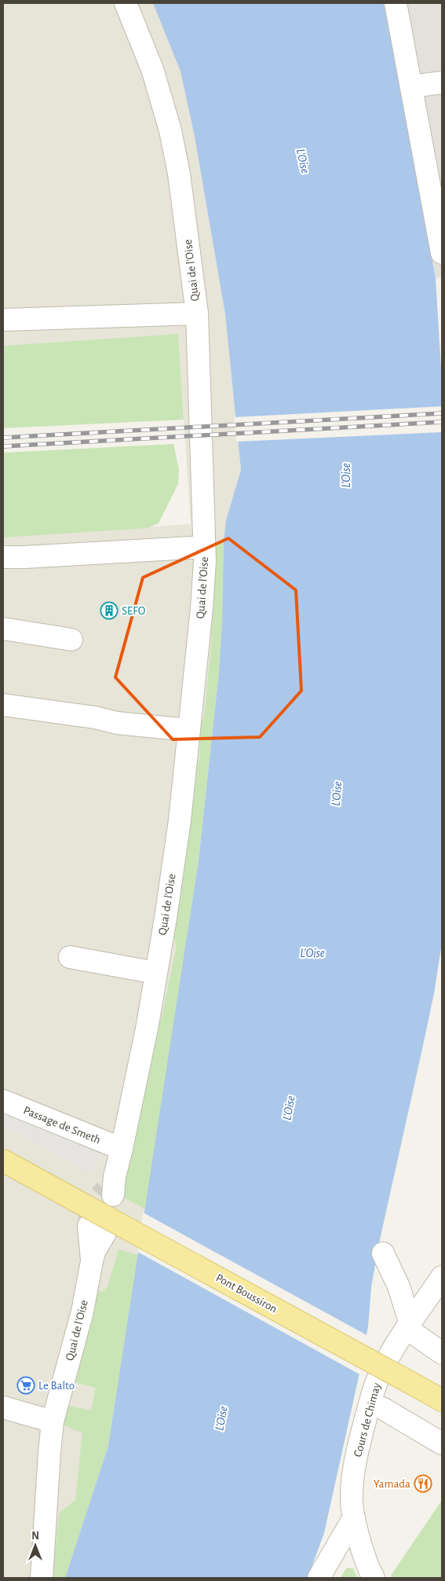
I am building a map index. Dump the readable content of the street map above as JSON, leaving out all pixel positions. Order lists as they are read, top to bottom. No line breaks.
{"streets":{"main road":["Pont Boussiron"],"street":["Quai de l'Oise","Passage de Smeth","Cours de Chimay"]},"crossings":[["Quai de l'Oise","Passage de Smeth"]],"water":["L'Oise","L’Oise"],"places":{"building":["SEFO"],"supermarket":["Le Balto"],"restaurant":["Yamada"]},"north":"top"}
